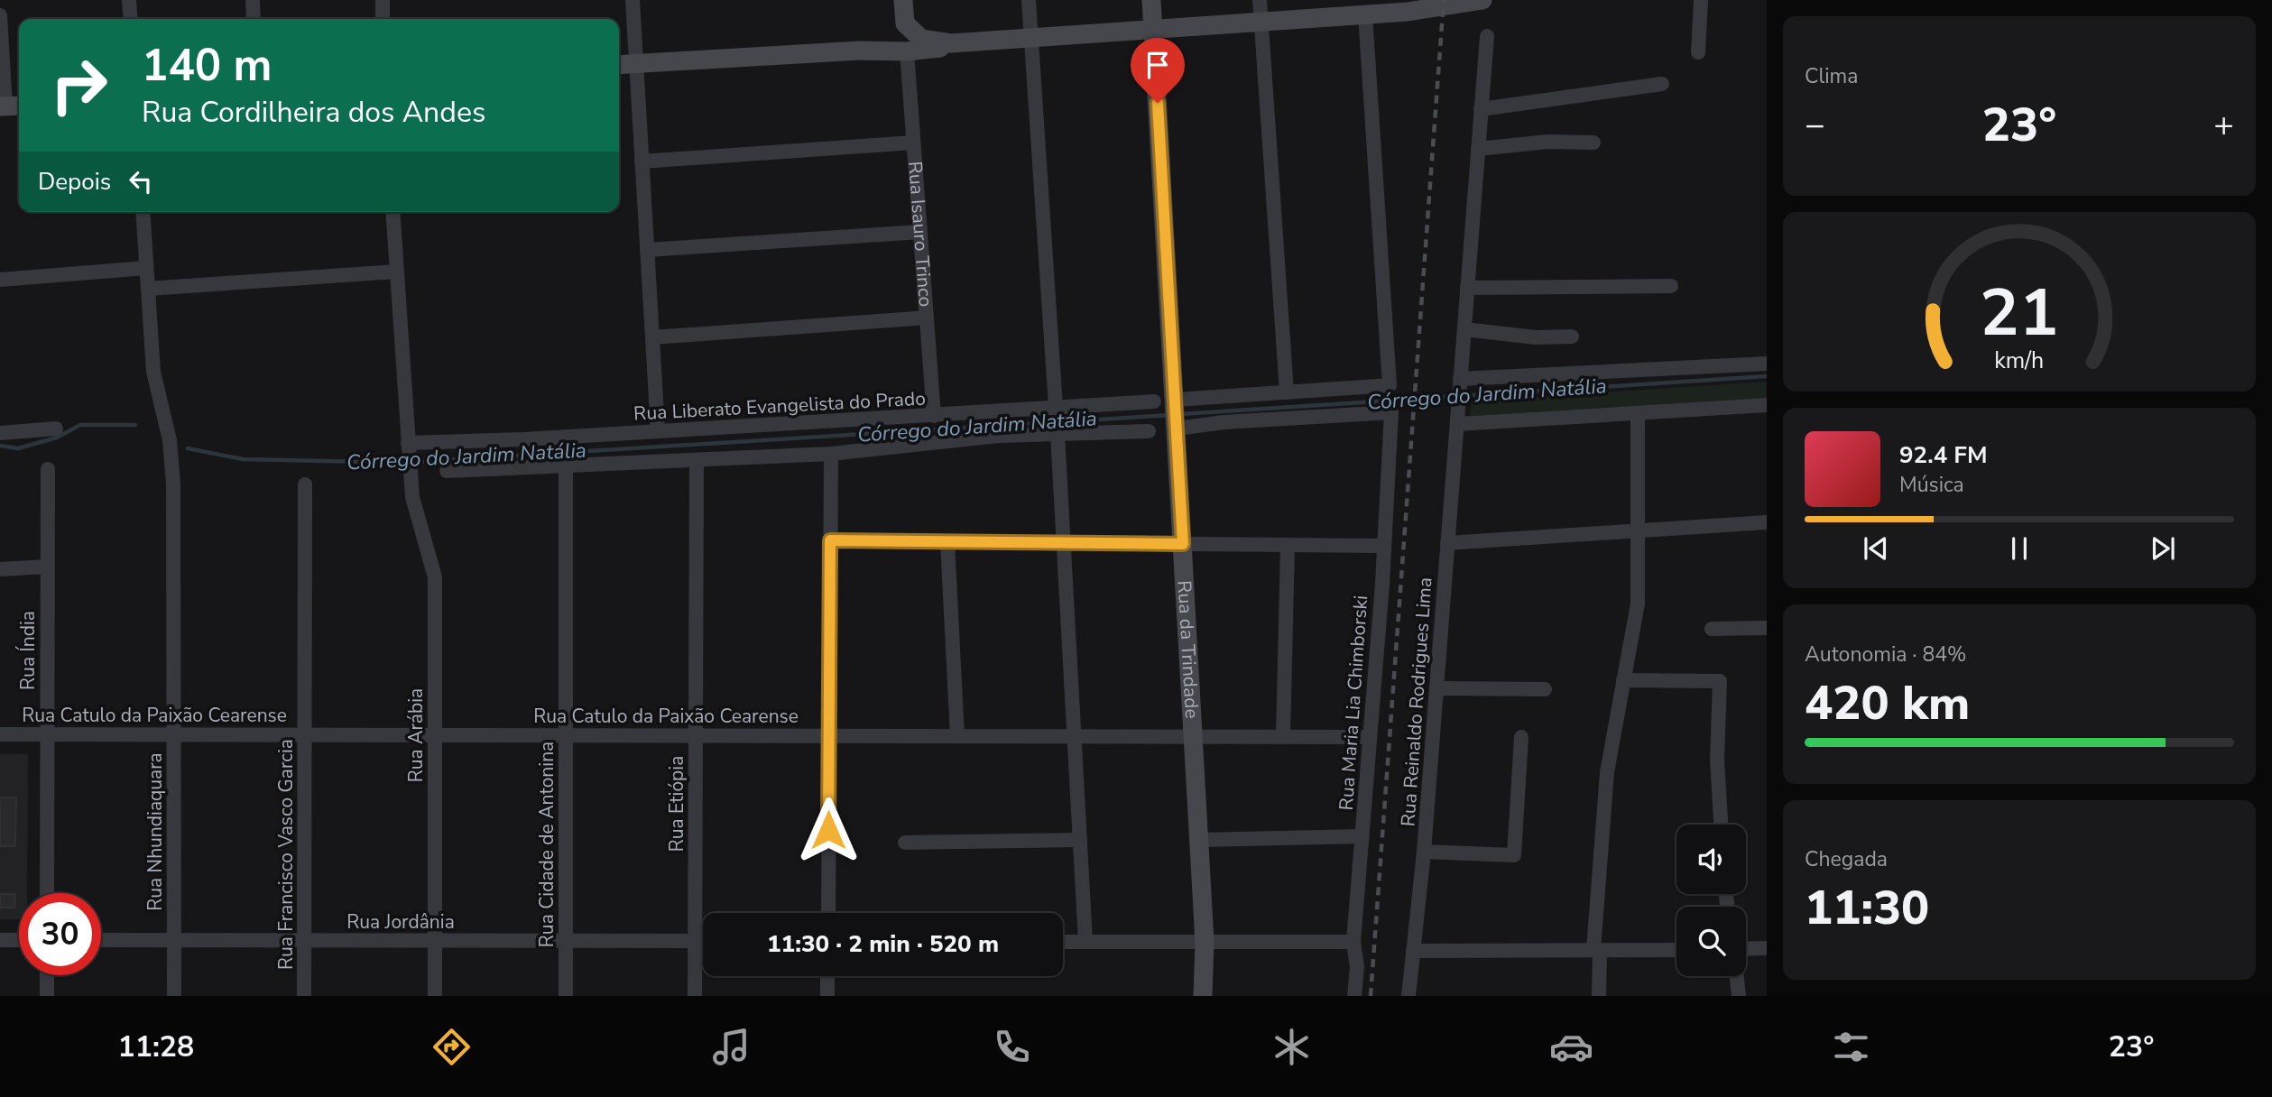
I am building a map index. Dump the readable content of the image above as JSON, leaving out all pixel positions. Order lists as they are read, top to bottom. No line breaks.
{"streets":{"main road":["Rua da Trindade"],"street":["Rua Isauro Trinco","Rua Liberato Evangelista do Prado","Rua Índia","Rua Reinaldo Rodrigues Lima","Rua Maria Lia Chimborski","Rua Catulo da Paixão Cearense","Rua Arábia","Rua Etiópia","Rua Nhundiaquara","Rua Cidade de Antonina","Rua Francisco Vasco Garcia","Rua Jordânia"]},"crossings":[["Rua Isauro Trinco","Rua Liberato Evangelista do Prado"],["Rua Liberato Evangelista do Prado","Rua Arábia"],["Rua da Trindade","Rua Maria Lia Chimborski"],["Rua da Trindade","Rua Catulo da Paixão Cearense"],["Rua Índia","Rua Catulo da Paixão Cearense"],["Rua Maria Lia Chimborski","Rua Catulo da Paixão Cearense"],["Rua Catulo da Paixão Cearense","Rua Arábia"],["Rua Catulo da Paixão Cearense","Rua Etiópia"],["Rua Catulo da Paixão Cearense","Rua Nhundiaquara"],["Rua Catulo da Paixão Cearense","Rua Cidade de Antonina"],["Rua Catulo da Paixão Cearense","Rua Francisco Vasco Garcia"],["Rua Arábia","Rua Jordânia"],["Rua Etiópia","Rua Jordânia"],["Rua Nhundiaquara","Rua Jordânia"],["Rua Cidade de Antonina","Rua Jordânia"],["Rua Francisco Vasco Garcia","Rua Jordânia"]],"water":["Córrego do Jardim Natália"],"page":{"tile":["Clima",["Autonomia · 84%","420 km"],["Chegada","11:30"]],"turn":["140 m","Rua Cordilheira dos Andes"],"heat":["−","23°","+"],"then":"Depois","song":["92.4 FM","Música"],"limit":"30","trip":"11:30 · 2 min · 520 m","tabs":["11:28","23°"],"gauge":["21","km/h"]}}
